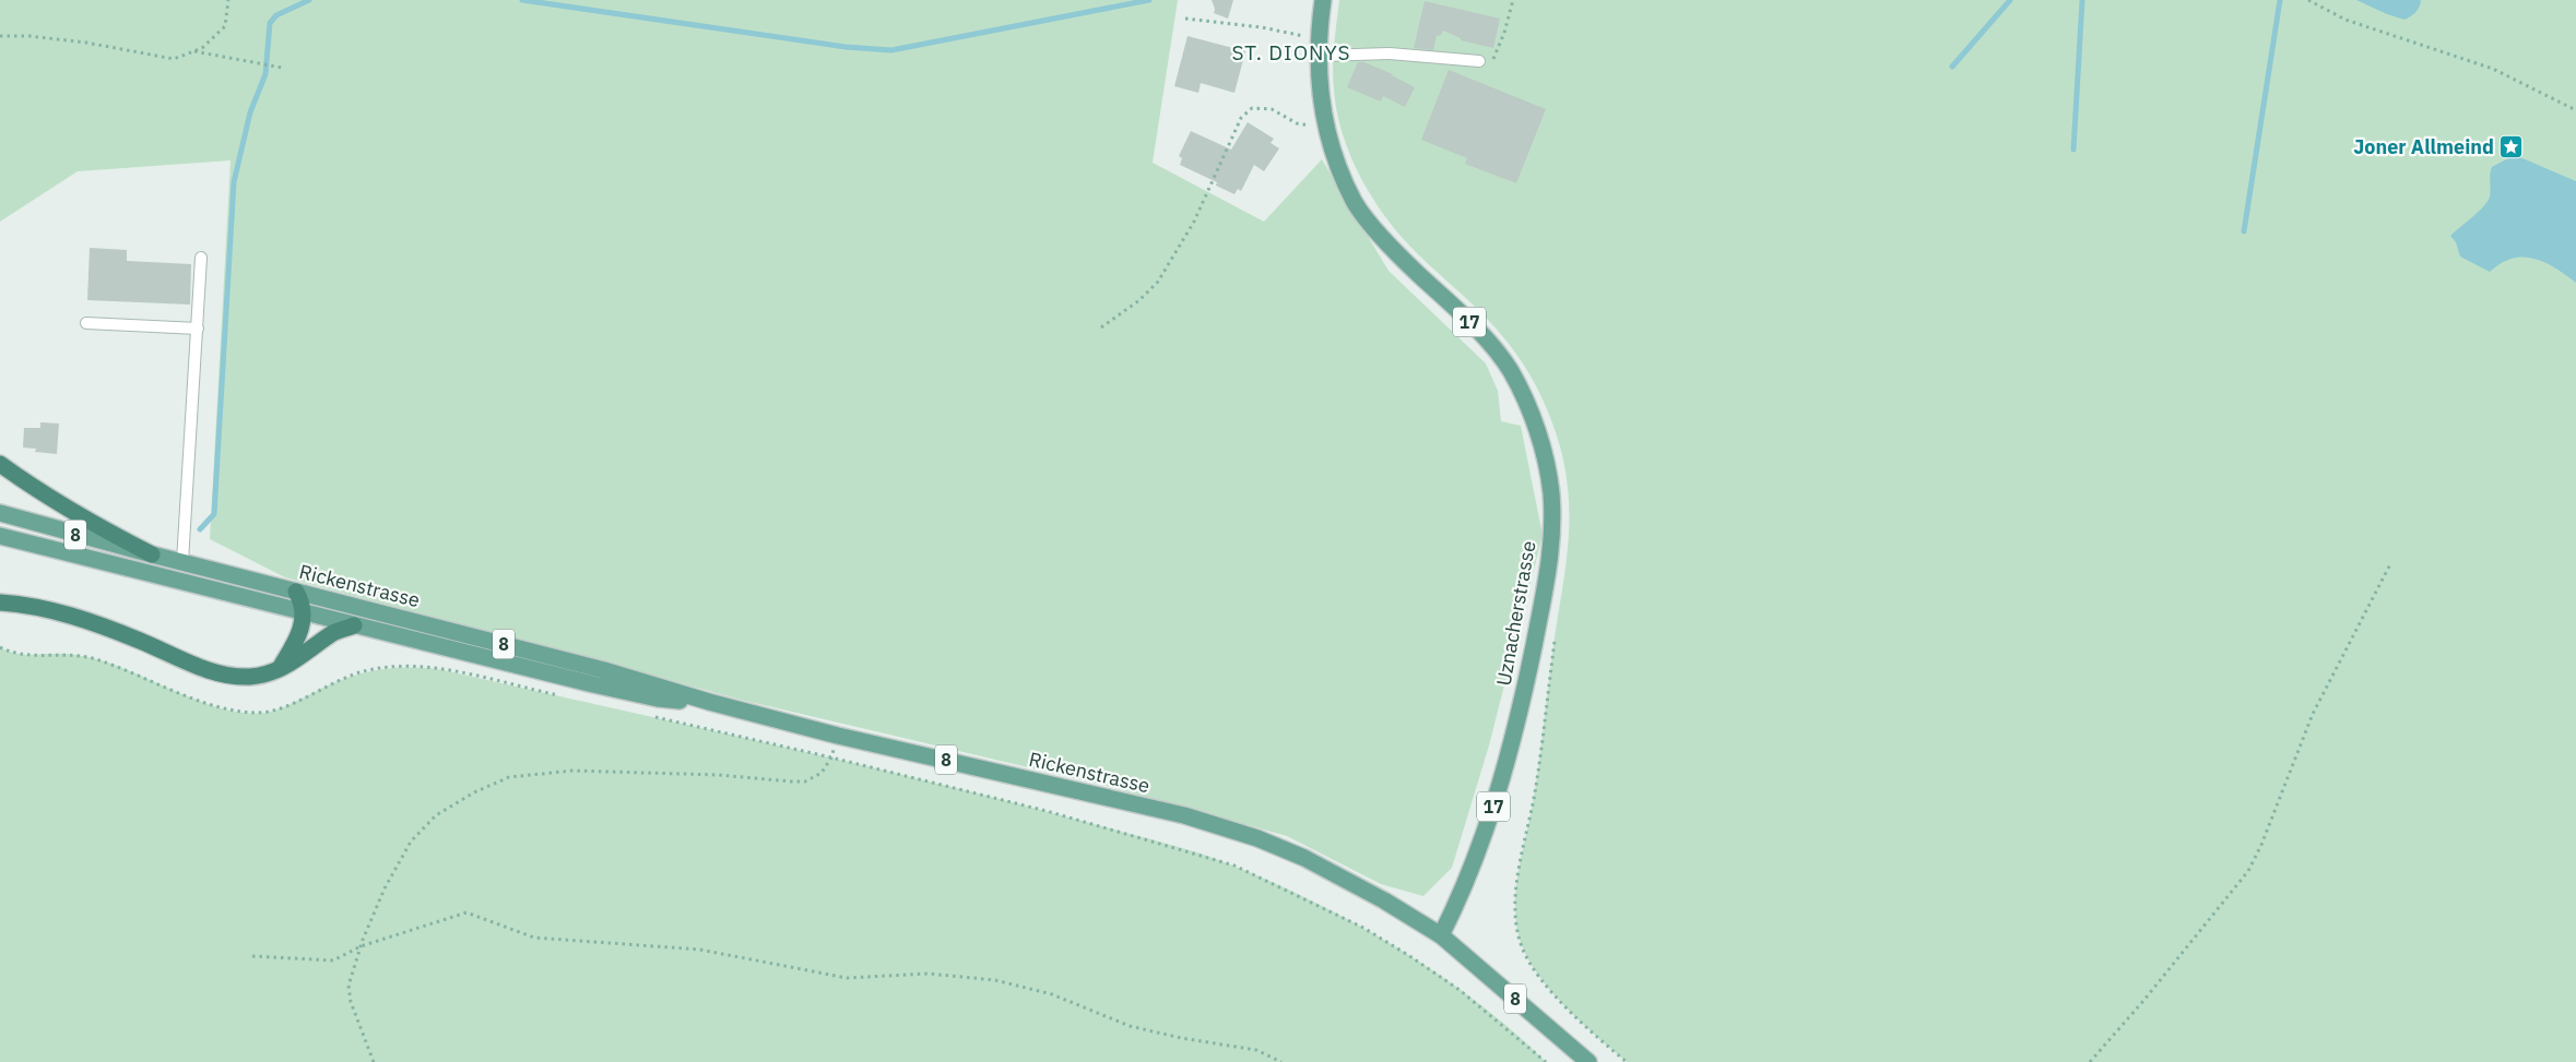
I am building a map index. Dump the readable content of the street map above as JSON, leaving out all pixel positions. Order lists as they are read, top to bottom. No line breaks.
{"streets":{"main road":["17","8","Rickenstrasse","Uznacherstrasse"]},"crossings":[["8","Rickenstrasse"],["8","Uznacherstrasse"],["Rickenstrasse","Uznacherstrasse"]],"districts":["ST. DIONYS"],"places":{"place":["Joner Allmeind"]}}
